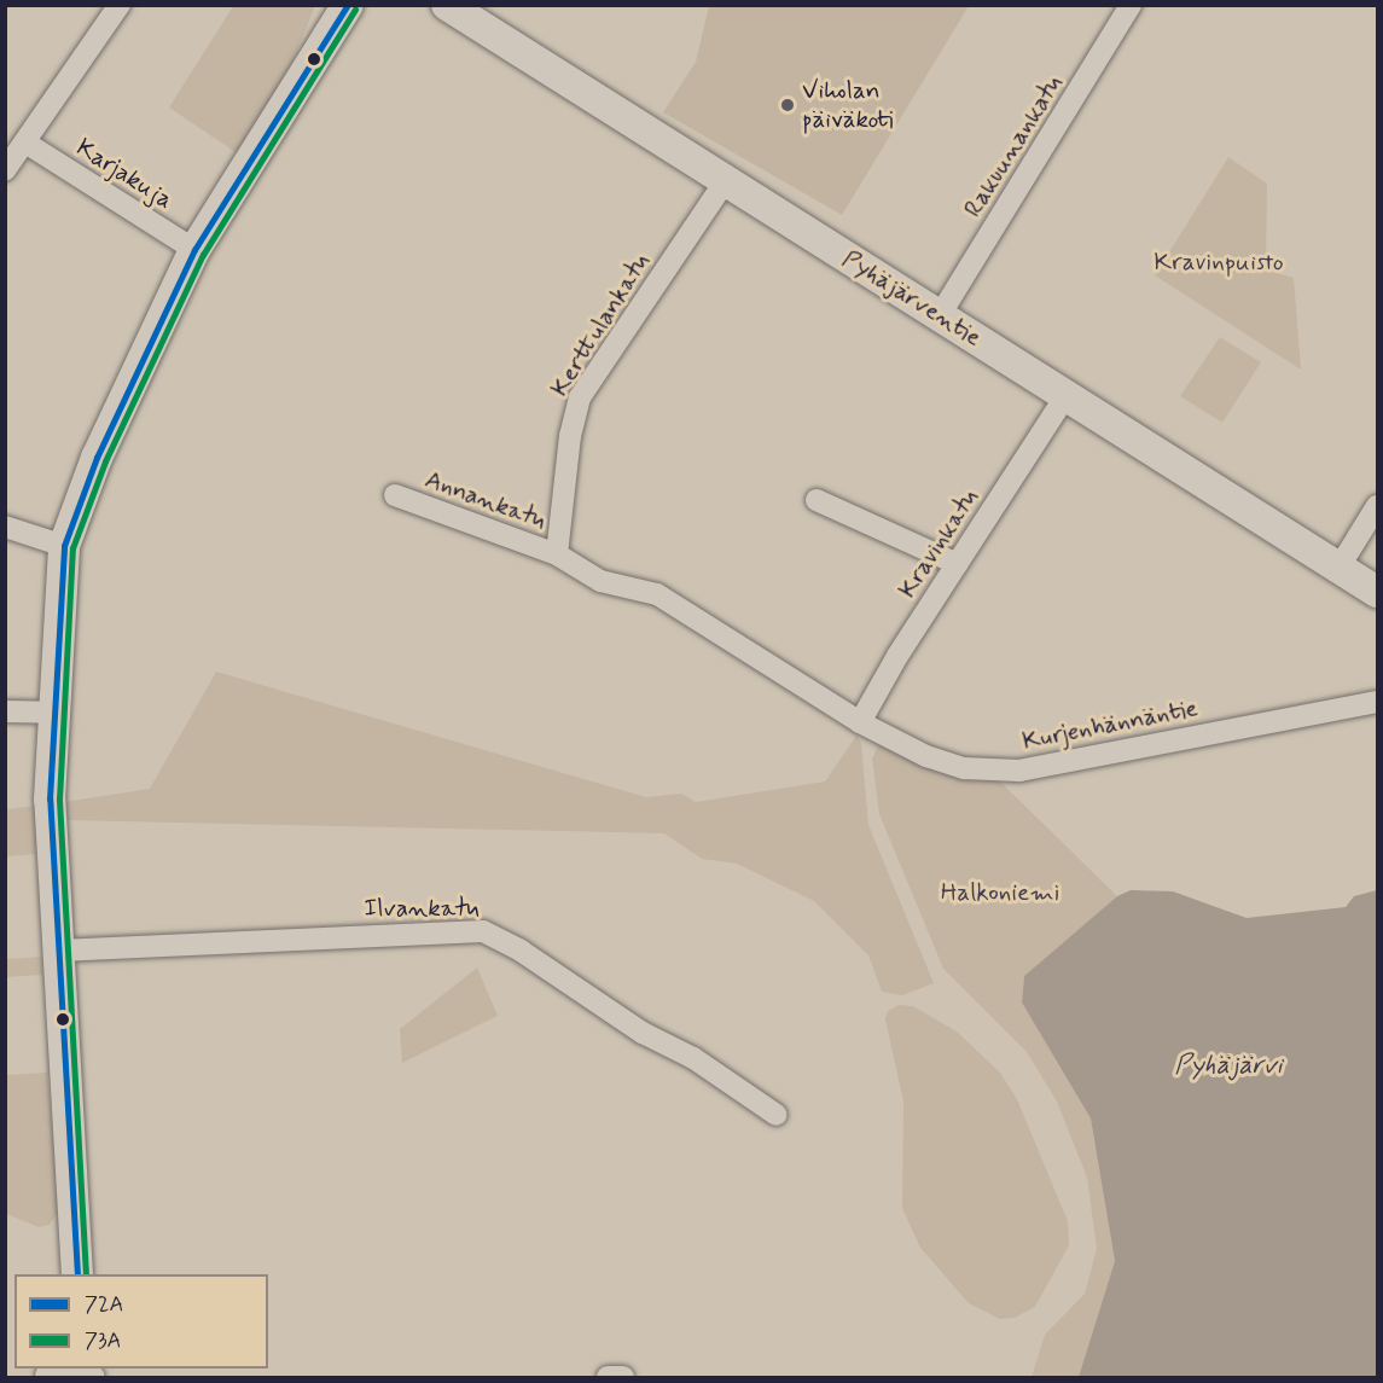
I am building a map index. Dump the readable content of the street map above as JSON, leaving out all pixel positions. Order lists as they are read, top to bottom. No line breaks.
{"streets":{"street":["Rakuunankatu","Karjakuja","Pyhäjärventie","Kerttulankatu","Annankatu","Kravinkatu","Kurjenhännäntie","Ilvankatu"]},"crossings":[["Rakuunankatu","Pyhäjärventie"],["Pyhäjärventie","Kerttulankatu"],["Pyhäjärventie","Kravinkatu"],["Kerttulankatu","Annankatu"],["Kravinkatu","Kurjenhännäntie"]],"water":["Pyhäjärvi"],"parks":["Kravinpuisto","Halkoniemi"],"places":["Viholan päiväkoti"],"lines":["transit line 72A","transit line 73A"],"legend":["72A","73A"]}
